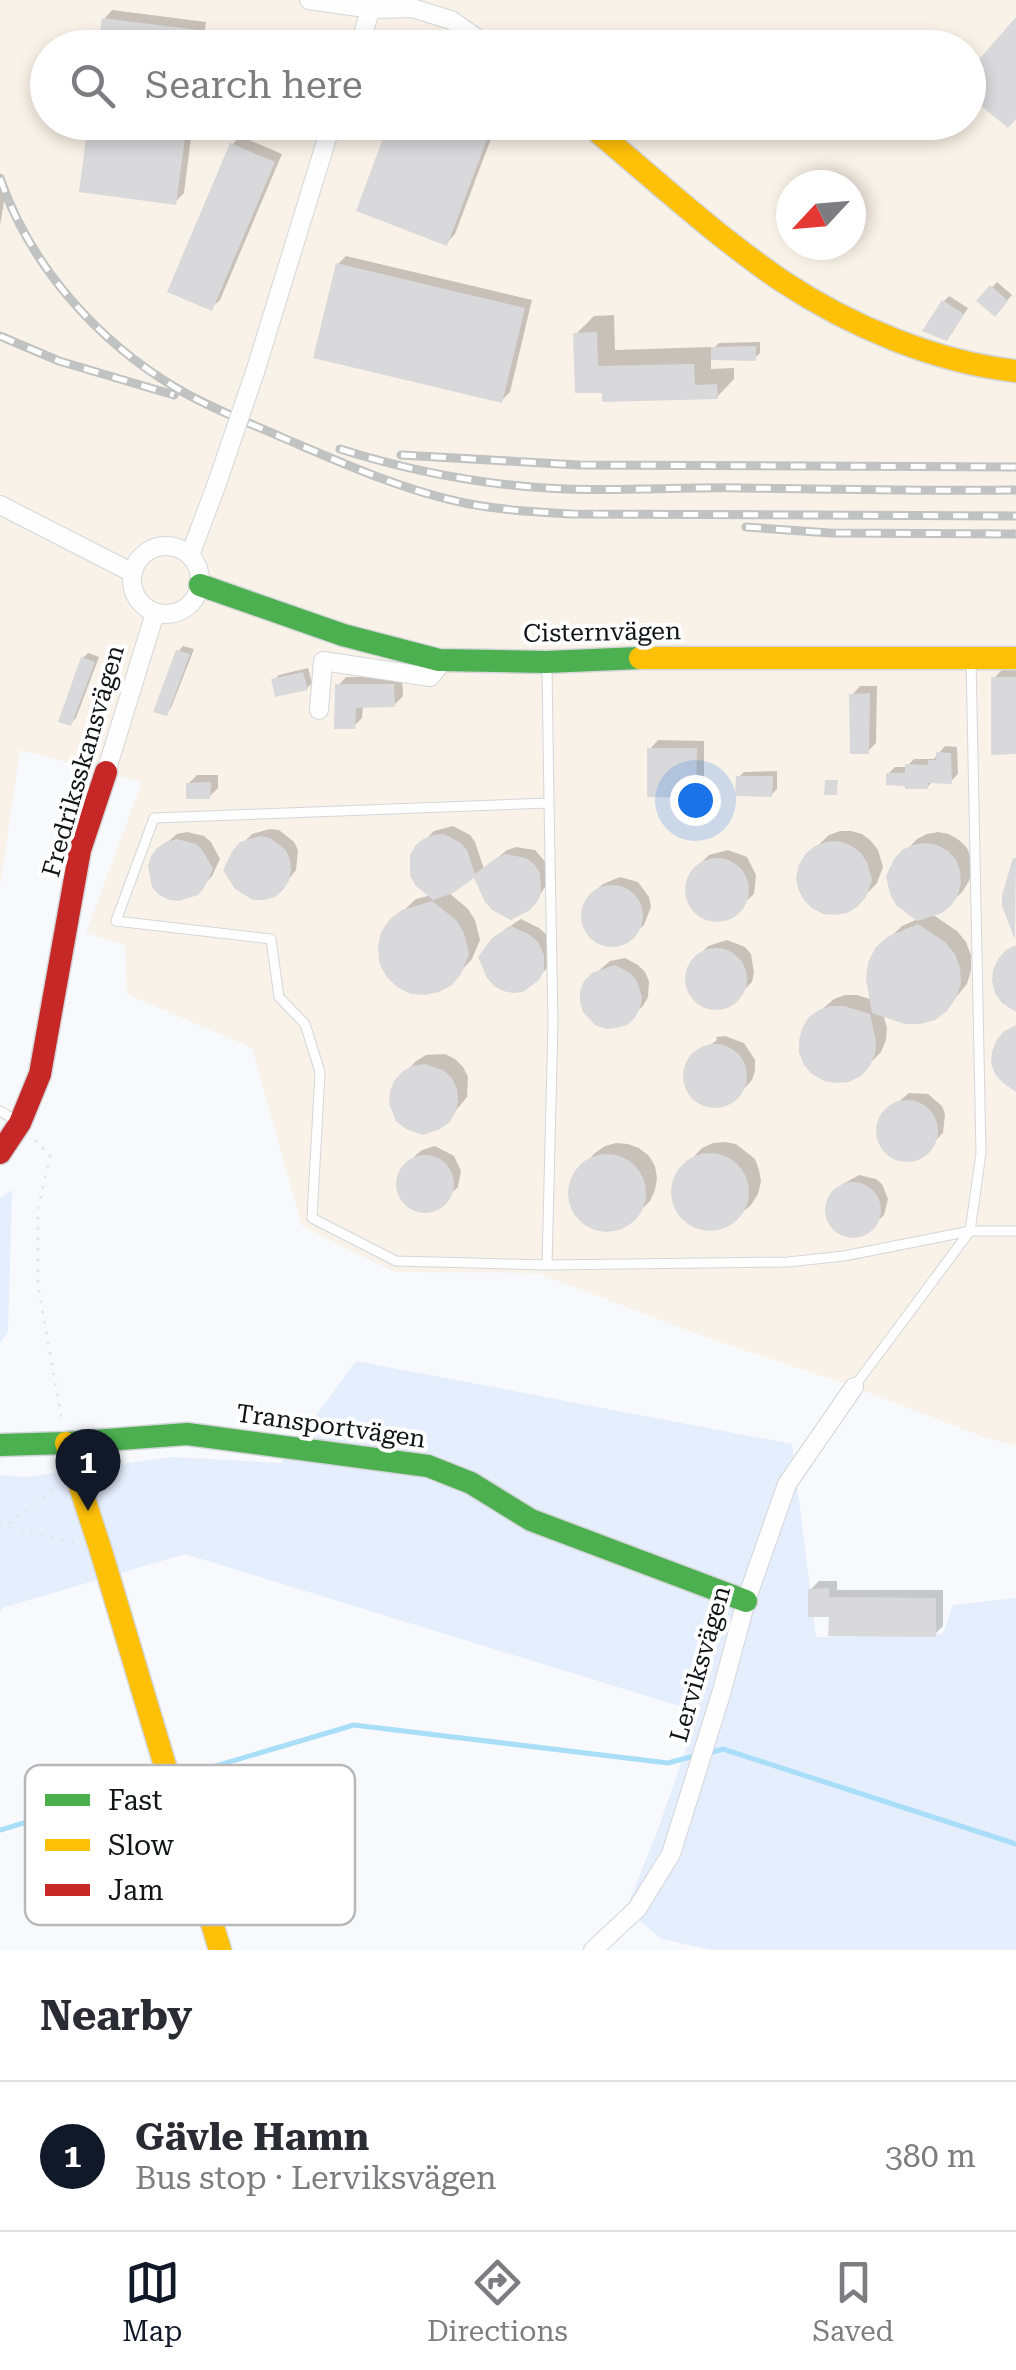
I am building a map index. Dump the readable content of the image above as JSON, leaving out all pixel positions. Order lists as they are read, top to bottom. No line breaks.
{"streets":{"street":["Cisternvägen","Fredriksskansvägen","Transportvägen","Lerviksvägen"]},"crossings":[["Cisternvägen","Fredriksskansvägen"],["Transportvägen","Lerviksvägen"]],"legend":["Fast","Slow","Jam"],"north":"bottom left","page":{"search":"Search here","pins":"1","heading":"Nearby","list":[{"mark":"1","name":"Gävle Hamn","note":"Bus stop · Lerviksvägen","value":"380 m"}],"nav":["Map","Directions","Saved"]}}
